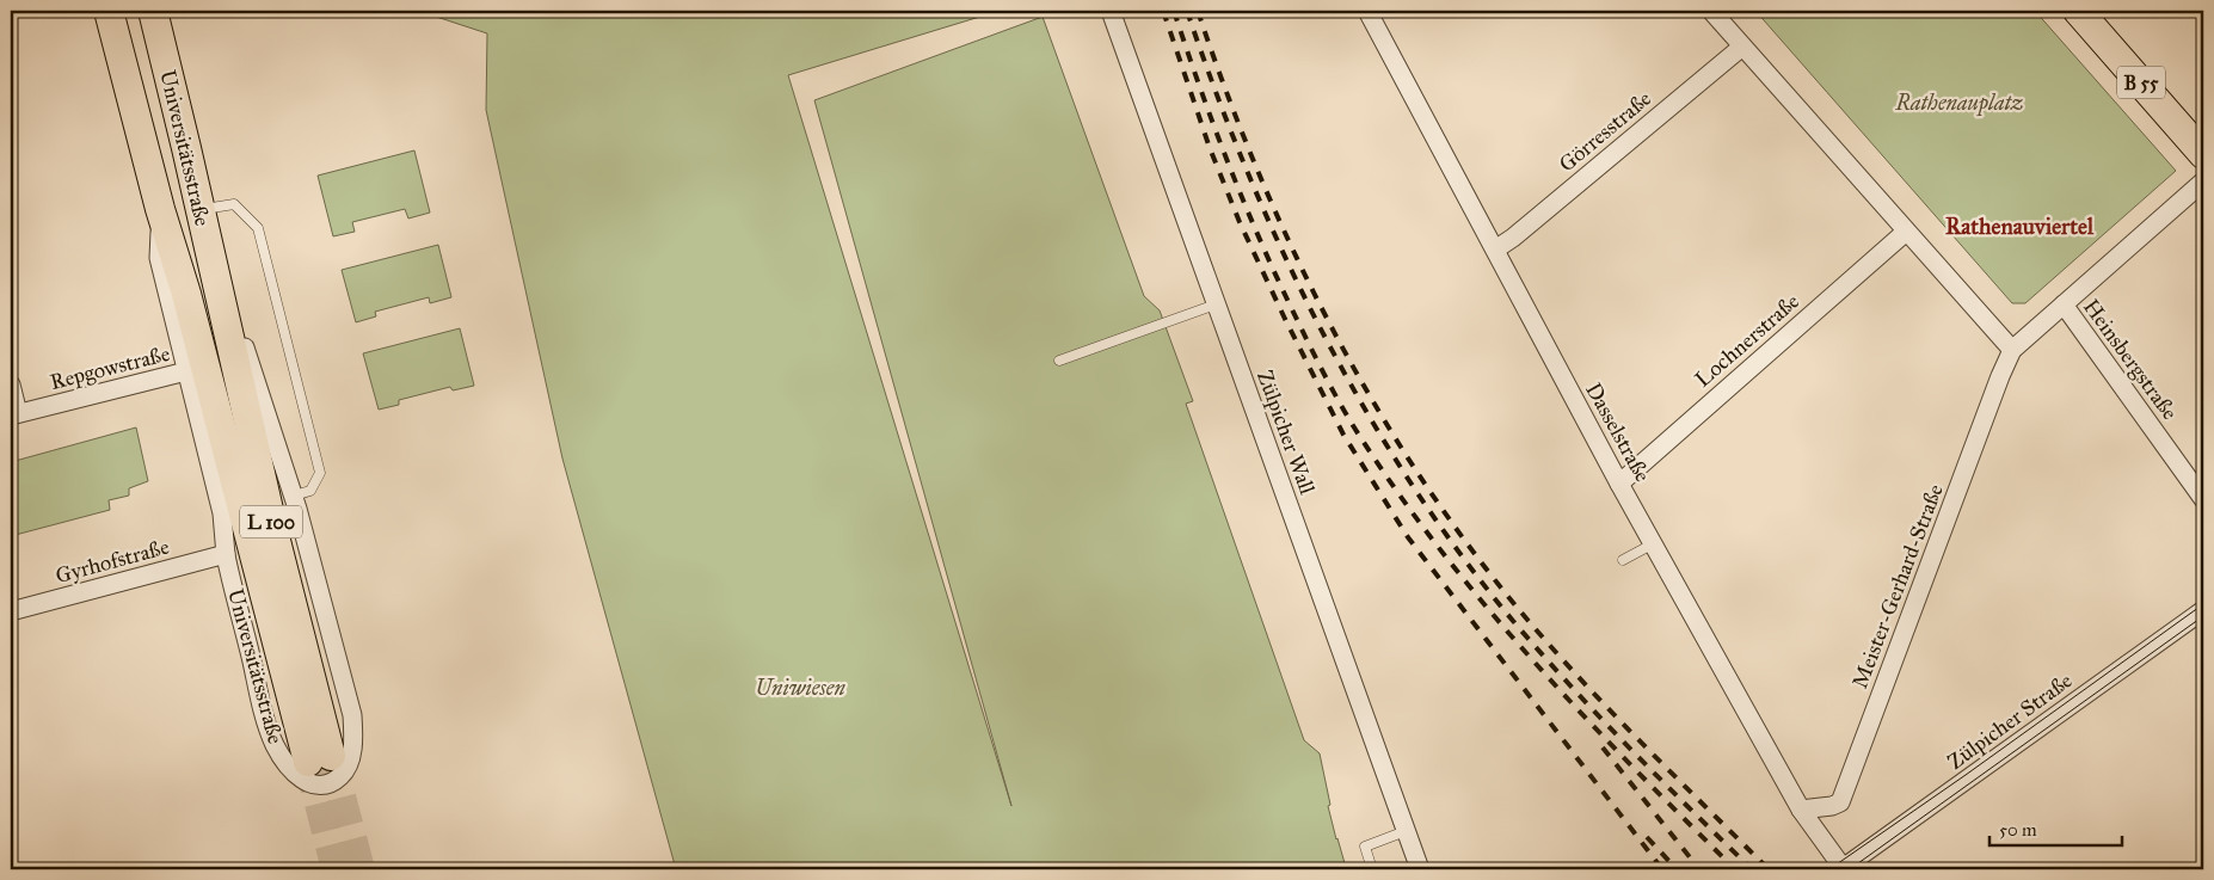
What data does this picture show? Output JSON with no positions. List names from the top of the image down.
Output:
{
  "streets": {
    "main road": ["B 55", "Universitätsstraße", "L 100"],
    "street": [
      "Görresstraße",
      "Lochnerstraße",
      "Heinsbergstraße",
      "Repgowstraße",
      "Zülpicher Wall",
      "Dasselstraße",
      "Gyrhofstraße",
      "Meister-Gerhard-Straße",
      "Zülpicher Straße"
    ]
  },
  "crossings": [
    ["Görresstraße", "Dasselstraße"],
    ["Universitätsstraße", "Repgowstraße"],
    ["Universitätsstraße", "Gyrhofstraße"],
    ["Lochnerstraße", "Dasselstraße"],
    ["Dasselstraße", "Meister-Gerhard-Straße"],
    ["Dasselstraße", "Zülpicher Straße"]
  ],
  "districts": ["Rathenauviertel"],
  "parks": ["Rathenauplatz", "Uniwiesen"],
  "scale_bar": "50 m"
}
